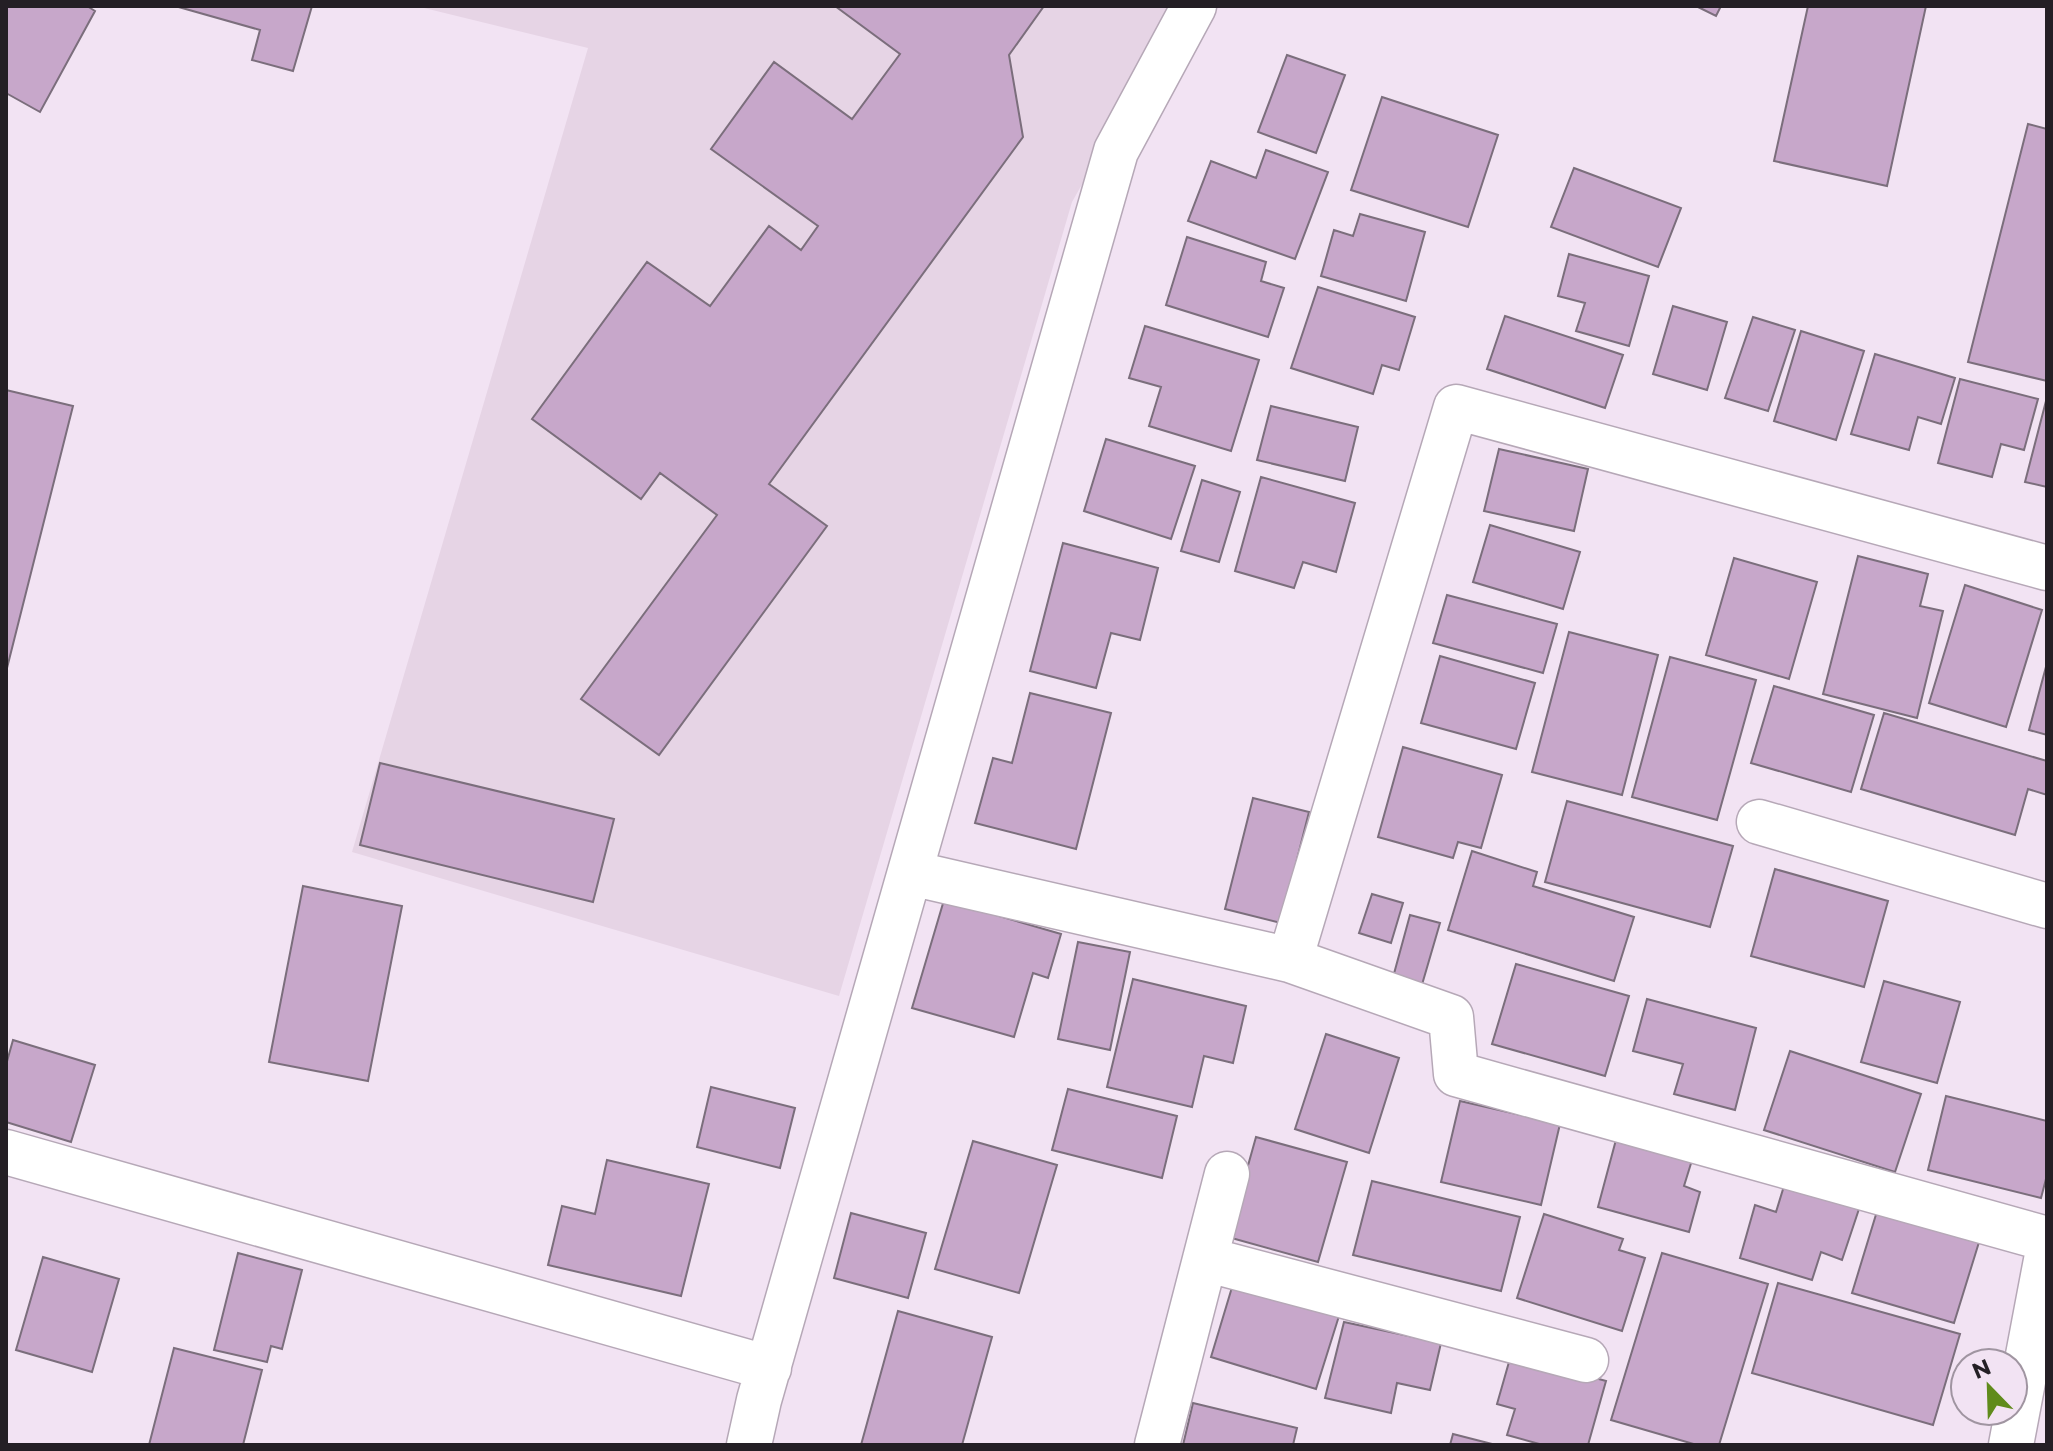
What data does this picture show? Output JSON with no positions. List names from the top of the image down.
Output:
{
  "north": "top left"
}
